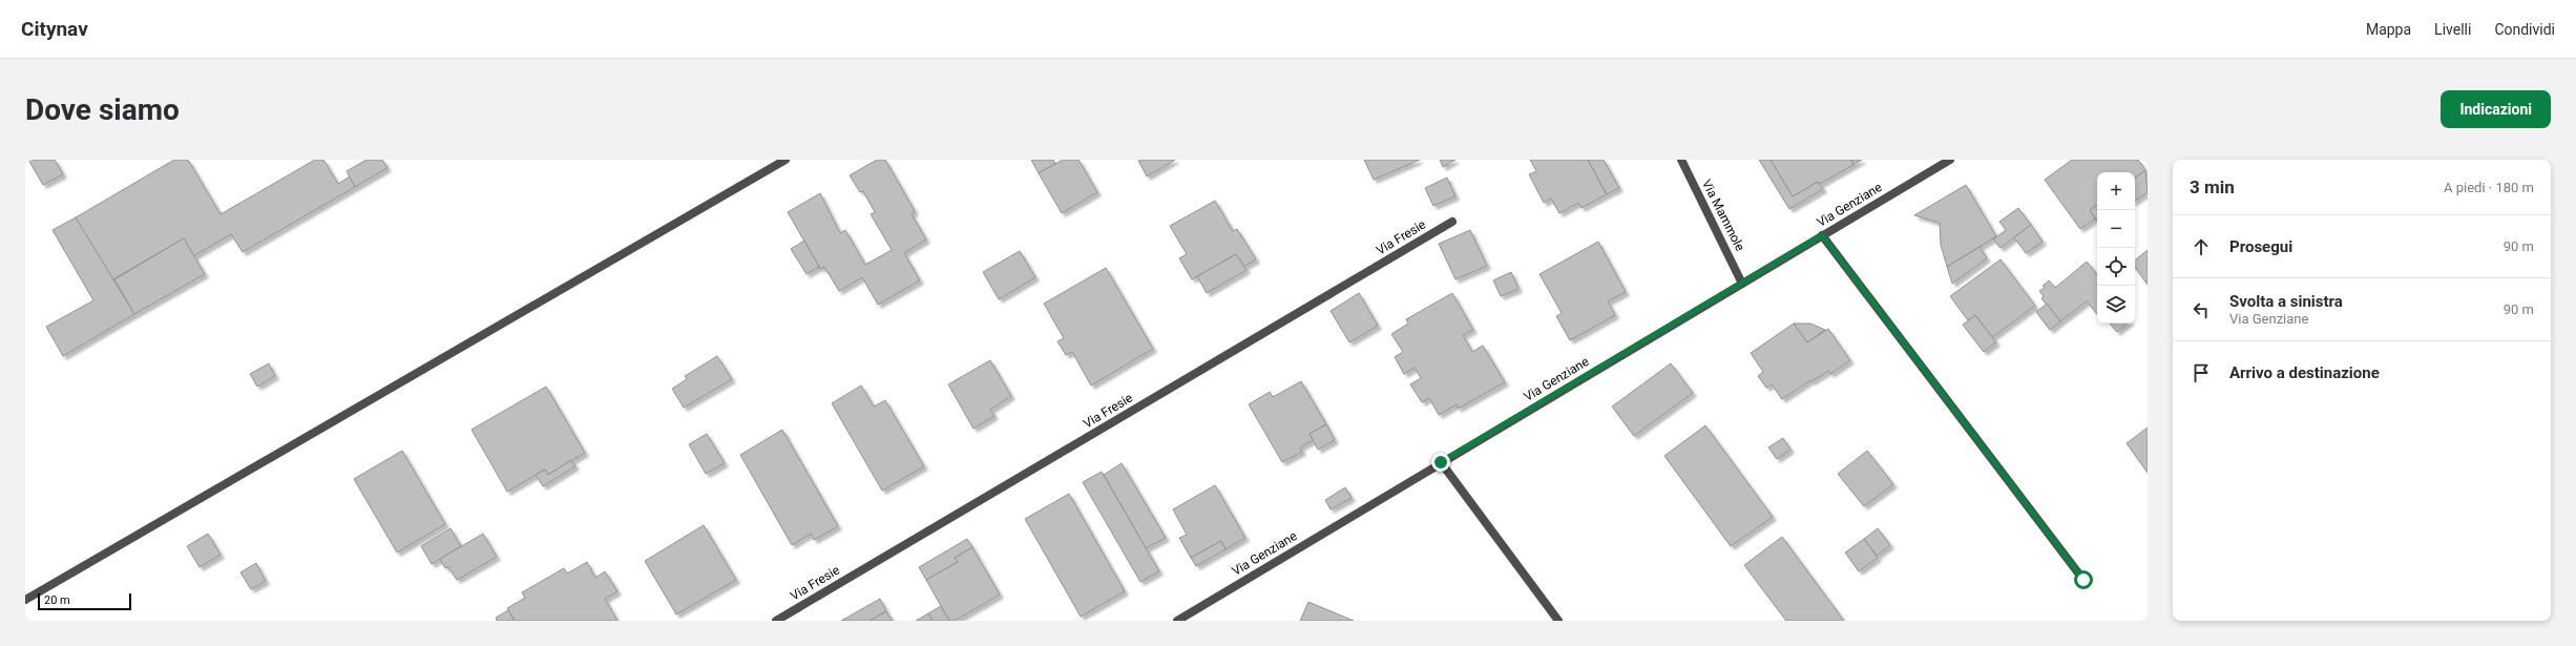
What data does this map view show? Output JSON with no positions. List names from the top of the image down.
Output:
{
  "streets": {
    "street": ["Via Genziane", "Via Mammole", "Via Fresie"]
  },
  "crossings": [
    ["Via Genziane", "Via Mammole"]
  ],
  "scale_bar": "20 m",
  "page": {
    "header": "Citynav",
    "nav": ["Mappa", "Livelli", "Condividi"],
    "buttons": "Indicazioni",
    "title": "Dove siamo",
    "heading": ["3 min", "A piedi · 180 m"],
    "map_buttons": ["+", "−"],
    "list": [
      ["Prosegui", "90 m"],
      ["Svolta a sinistra", "Via Genziane", "90 m"],
      "Arrivo a destinazione"
    ],
    "scale": "20 m"
  }
}
